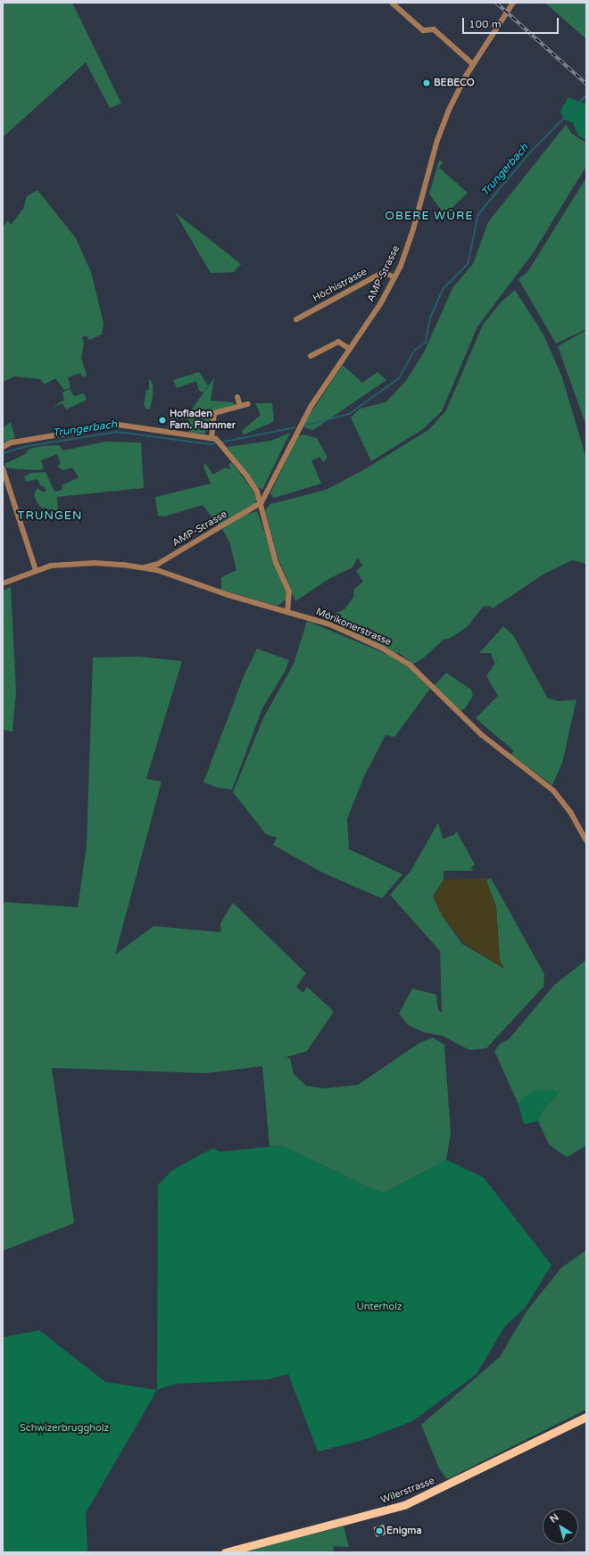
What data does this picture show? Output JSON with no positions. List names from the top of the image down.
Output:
{
  "streets": {
    "main road": ["Wilerstrasse"],
    "street": ["AMP-Strasse", "Höchistrasse", "Mörikonerstrasse"]
  },
  "crossings": [
    ["AMP-Strasse", "Höchistrasse"],
    ["AMP-Strasse", "Mörikonerstrasse"]
  ],
  "districts": ["OBERE WÜRE", "TRUNGEN"],
  "water": ["Trungerbach"],
  "parks": ["Unterholz", "Schwizerbruggholz"],
  "places": ["BEBECO", "Hofladen Fam. Flammer", "Enigma"],
  "scale_bar": "100 m",
  "north": "top left"
}
